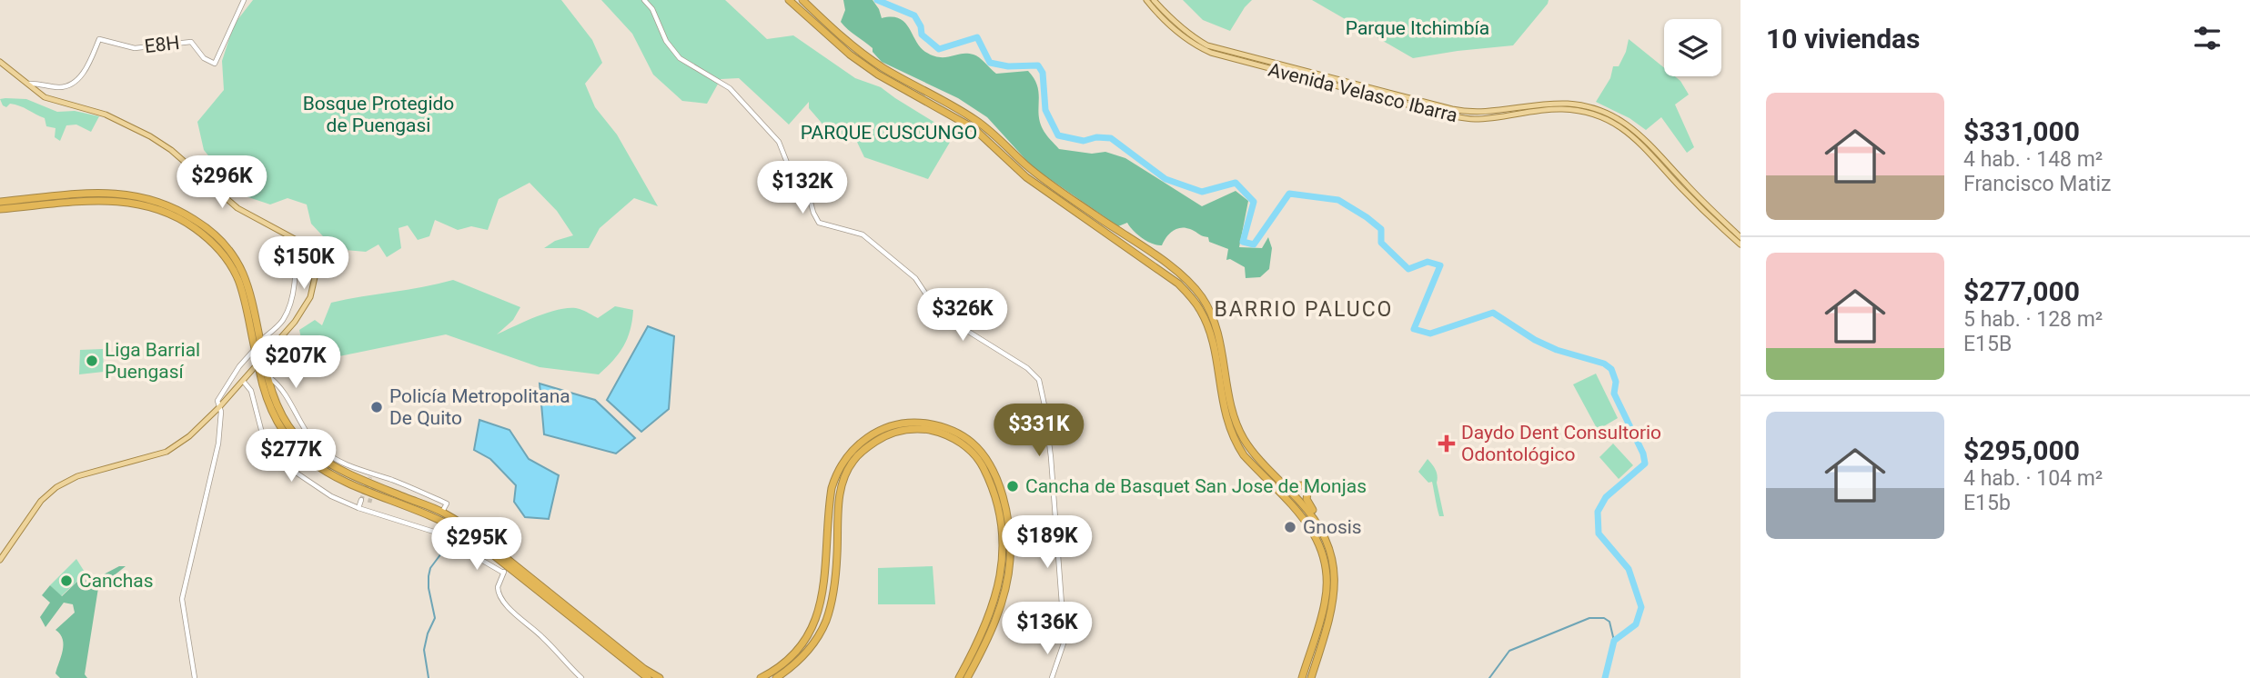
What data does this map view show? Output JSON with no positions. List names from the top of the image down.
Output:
{
  "streets": {
    "main road": ["Avenida Velasco Ibarra"],
    "street": ["E8H"]
  },
  "districts": ["BARRIO PALUCO"],
  "parks": ["Parque Itchimbía", "Bosque Protegido de Puengasi", "PARQUE CUSCUNGO"],
  "places": {
    "other": [
      "Liga Barrial Puengasí",
      "Policía Metropolitana De Quito",
      "Cancha de Basquet San Jose de Monjas",
      "Gnosis",
      "Canchas"
    ],
    "health": ["Daydo Dent Consultorio Odontológico"]
  },
  "page": {
    "heading": "10 viviendas",
    "list": [
      {
        "name": "$331,000",
        "note": "4 hab. · 148 m² · Francisco Matiz"
      },
      {
        "name": "$277,000",
        "note": "5 hab. · 128 m² · E15B"
      },
      {
        "name": "$295,000",
        "note": "4 hab. · 104 m² · E15b"
      }
    ],
    "price": [
      "$296K",
      "$132K",
      "$150K",
      "$326K",
      "$207K",
      "$331K",
      "$277K",
      "$189K",
      "$295K",
      "$136K"
    ]
  }
}
